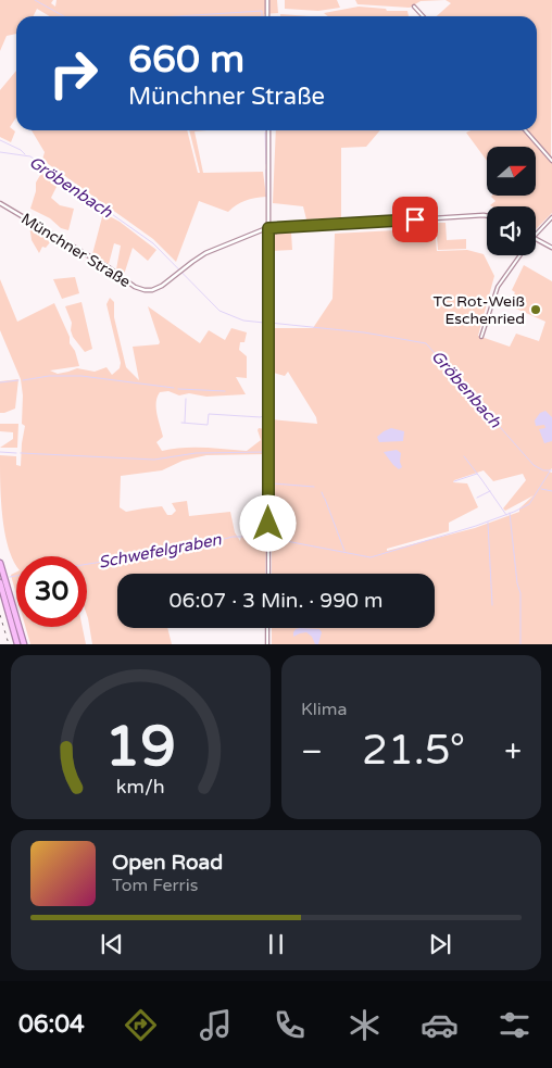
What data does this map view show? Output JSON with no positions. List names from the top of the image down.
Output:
{
  "streets": {
    "street": ["Münchner Straße"]
  },
  "water": ["Gröbenbach", "Schwefelgraben"],
  "places": ["TC Rot-Weiß Eschenried"],
  "north": "right",
  "page": {
    "turn": ["660 m", "Münchner Straße"],
    "limit": "30",
    "trip": "06:07 · 3 Min. · 990 m",
    "tile": "Klima",
    "heat": ["−", "21.5°", "+"],
    "song": ["Open Road", "Tom Ferris"],
    "tabs": "06:04",
    "gauge": ["19", "km/h"]
  }
}
